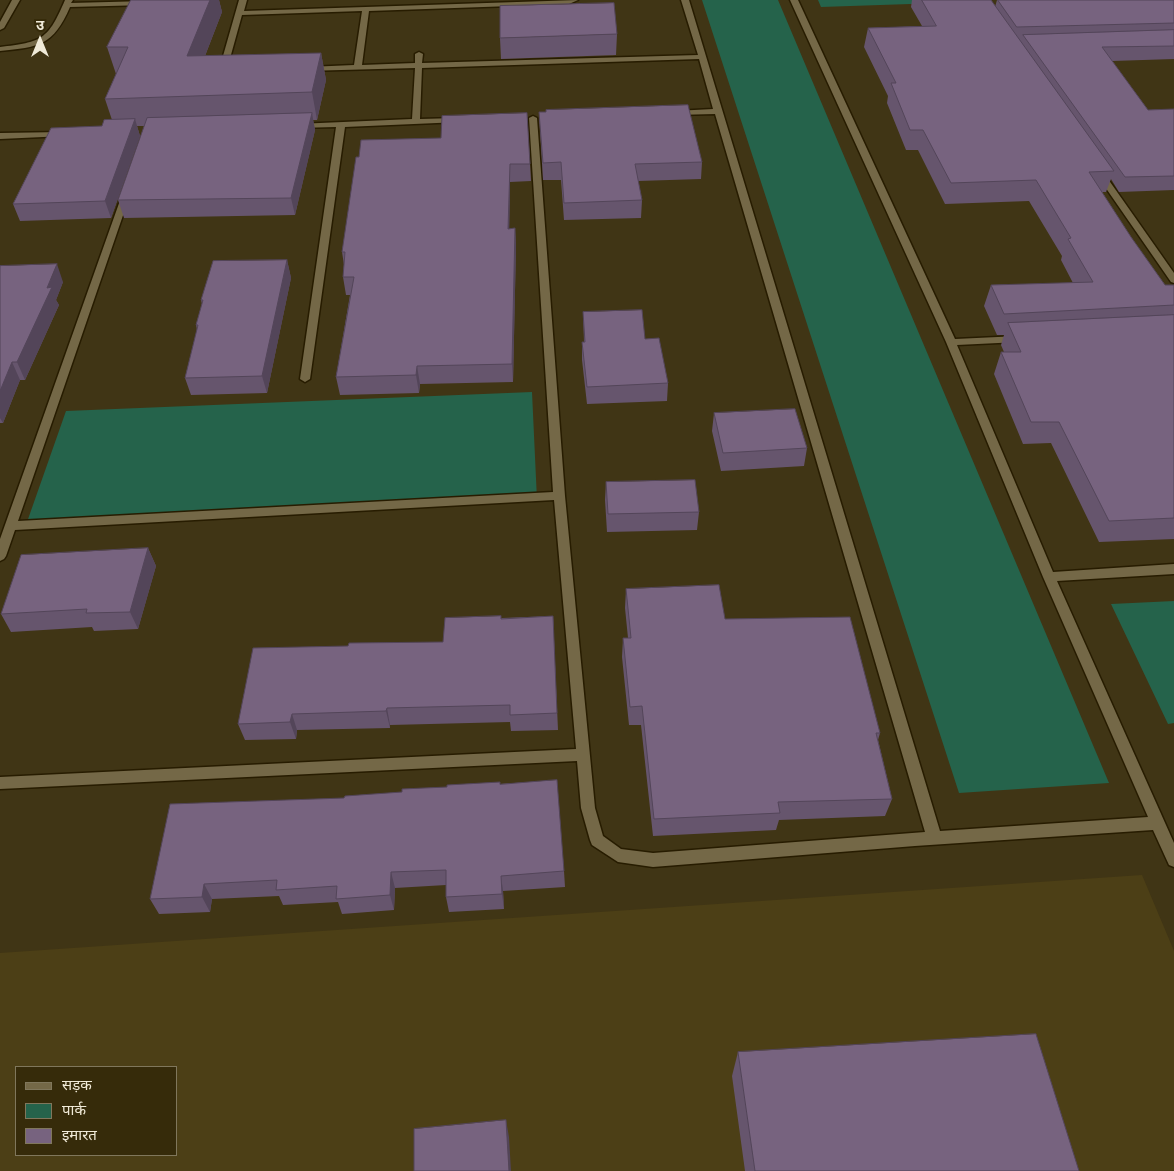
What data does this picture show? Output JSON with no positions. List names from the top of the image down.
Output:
{
  "legend": ["सड़क", "पार्क", "इमारत"],
  "north": "top"
}
